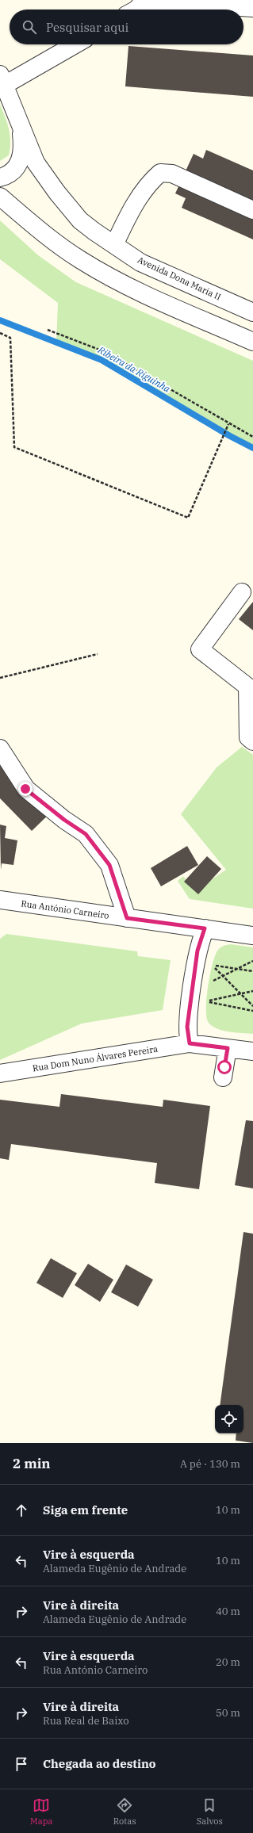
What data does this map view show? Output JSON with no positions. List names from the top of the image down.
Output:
{
  "streets": {
    "street": ["Avenida Dona Maria II", "Rua António Carneiro", "Rua Dom Nuno Álvares Pereira"]
  },
  "water": ["Ribeira da Riguinha"],
  "page": {
    "search": "Pesquisar aqui",
    "heading": ["2 min", "A pé · 130 m"],
    "list": [
      ["Siga em frente", "10 m"],
      ["Vire à esquerda", "Alameda Eugênio de Andrade", "10 m"],
      ["Vire à direita", "Alameda Eugênio de Andrade", "40 m"],
      ["Vire à esquerda", "Rua António Carneiro", "20 m"],
      ["Vire à direita", "Rua Real de Baixo", "50 m"],
      "Chegada ao destino"
    ],
    "nav": ["Mapa", "Rotas", "Salvos"]
  }
}
